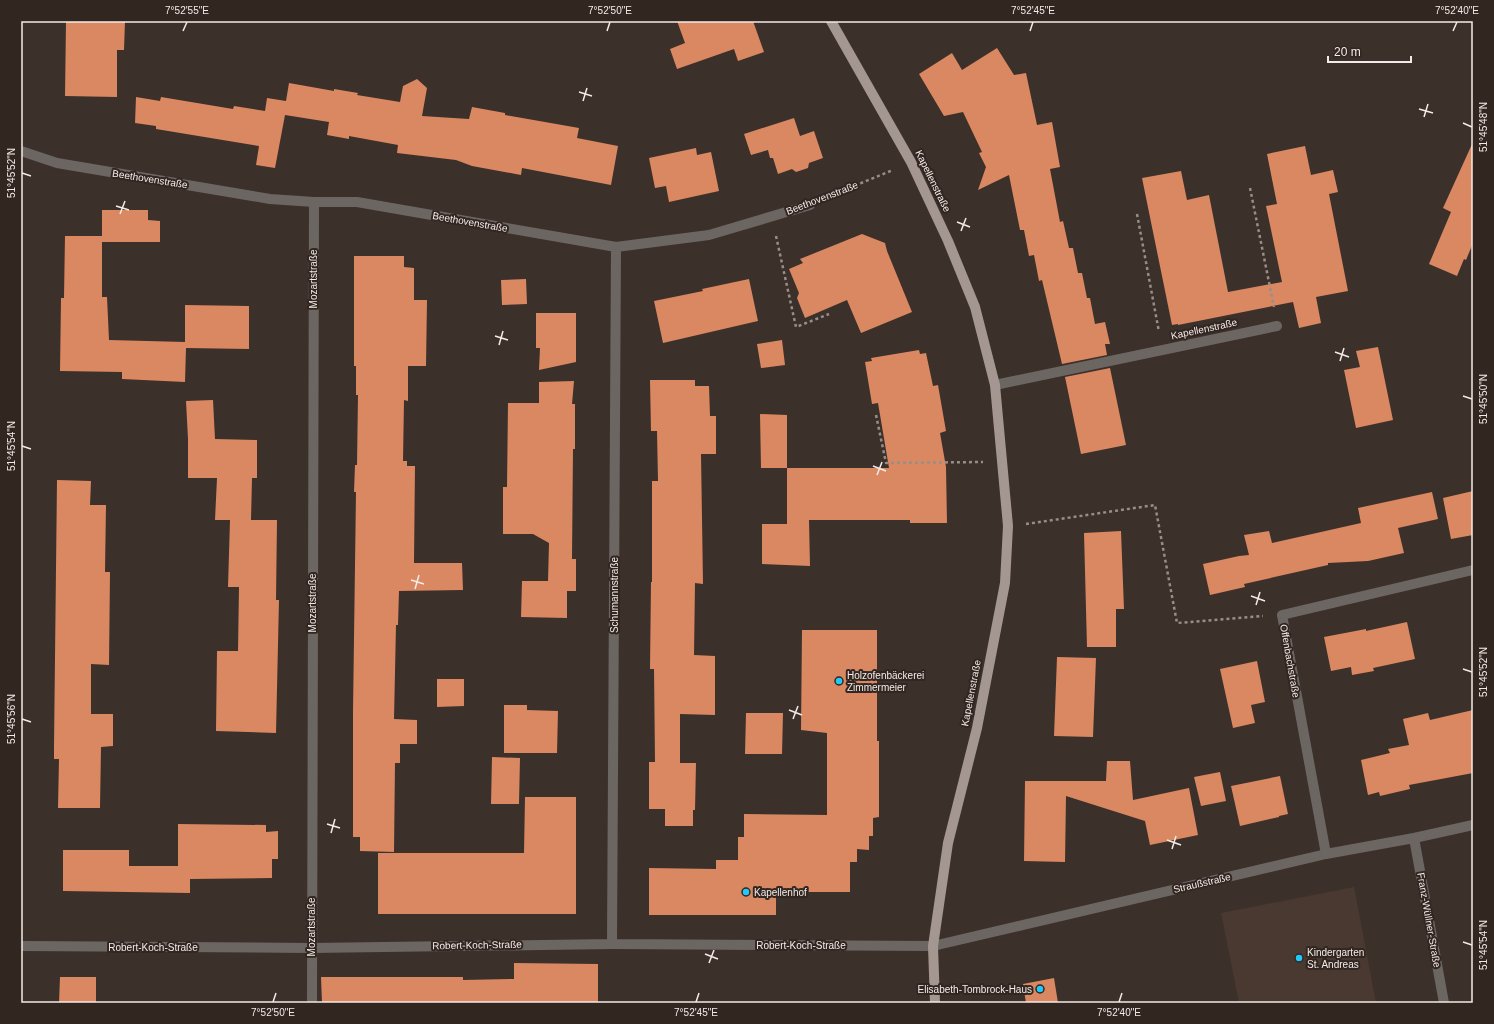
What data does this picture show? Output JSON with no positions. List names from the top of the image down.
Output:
{
  "streets": {
    "main road": ["Kapellenstraße"],
    "street": [
      "Beethovenstraße",
      "Mozartstraße",
      "Schumannstraße",
      "Offenbachstraße",
      "Straußstraße",
      "Franz-Wüllner-Straße",
      "Robert-Koch-Straße"
    ]
  },
  "crossings": [
    ["Beethovenstraße", "Kapellenstraße"],
    ["Beethovenstraße", "Mozartstraße"],
    ["Beethovenstraße", "Schumannstraße"],
    ["Kapellenstraße", "Straußstraße"],
    ["Kapellenstraße", "Robert-Koch-Straße"],
    ["Mozartstraße", "Robert-Koch-Straße"],
    ["Schumannstraße", "Robert-Koch-Straße"],
    ["Offenbachstraße", "Straußstraße"],
    ["Straußstraße", "Franz-Wüllner-Straße"],
    ["Straußstraße", "Robert-Koch-Straße"]
  ],
  "places": [
    "Holzofenbäckerei Zimmermeier",
    "Kapellenhof",
    "Kindergarten St. Andreas",
    "Elisabeth-Tombrock-Haus"
  ],
  "scale_bar": "20 m",
  "coordinates": [
    "7°52'55\"E",
    "7°52'50\"E",
    "7°52'45\"E",
    "7°52'40\"E",
    "51°45'48\"N",
    "51°45'52\"N",
    "51°45'50\"N",
    "51°45'54\"N",
    "51°45'56\"N"
  ]
}
